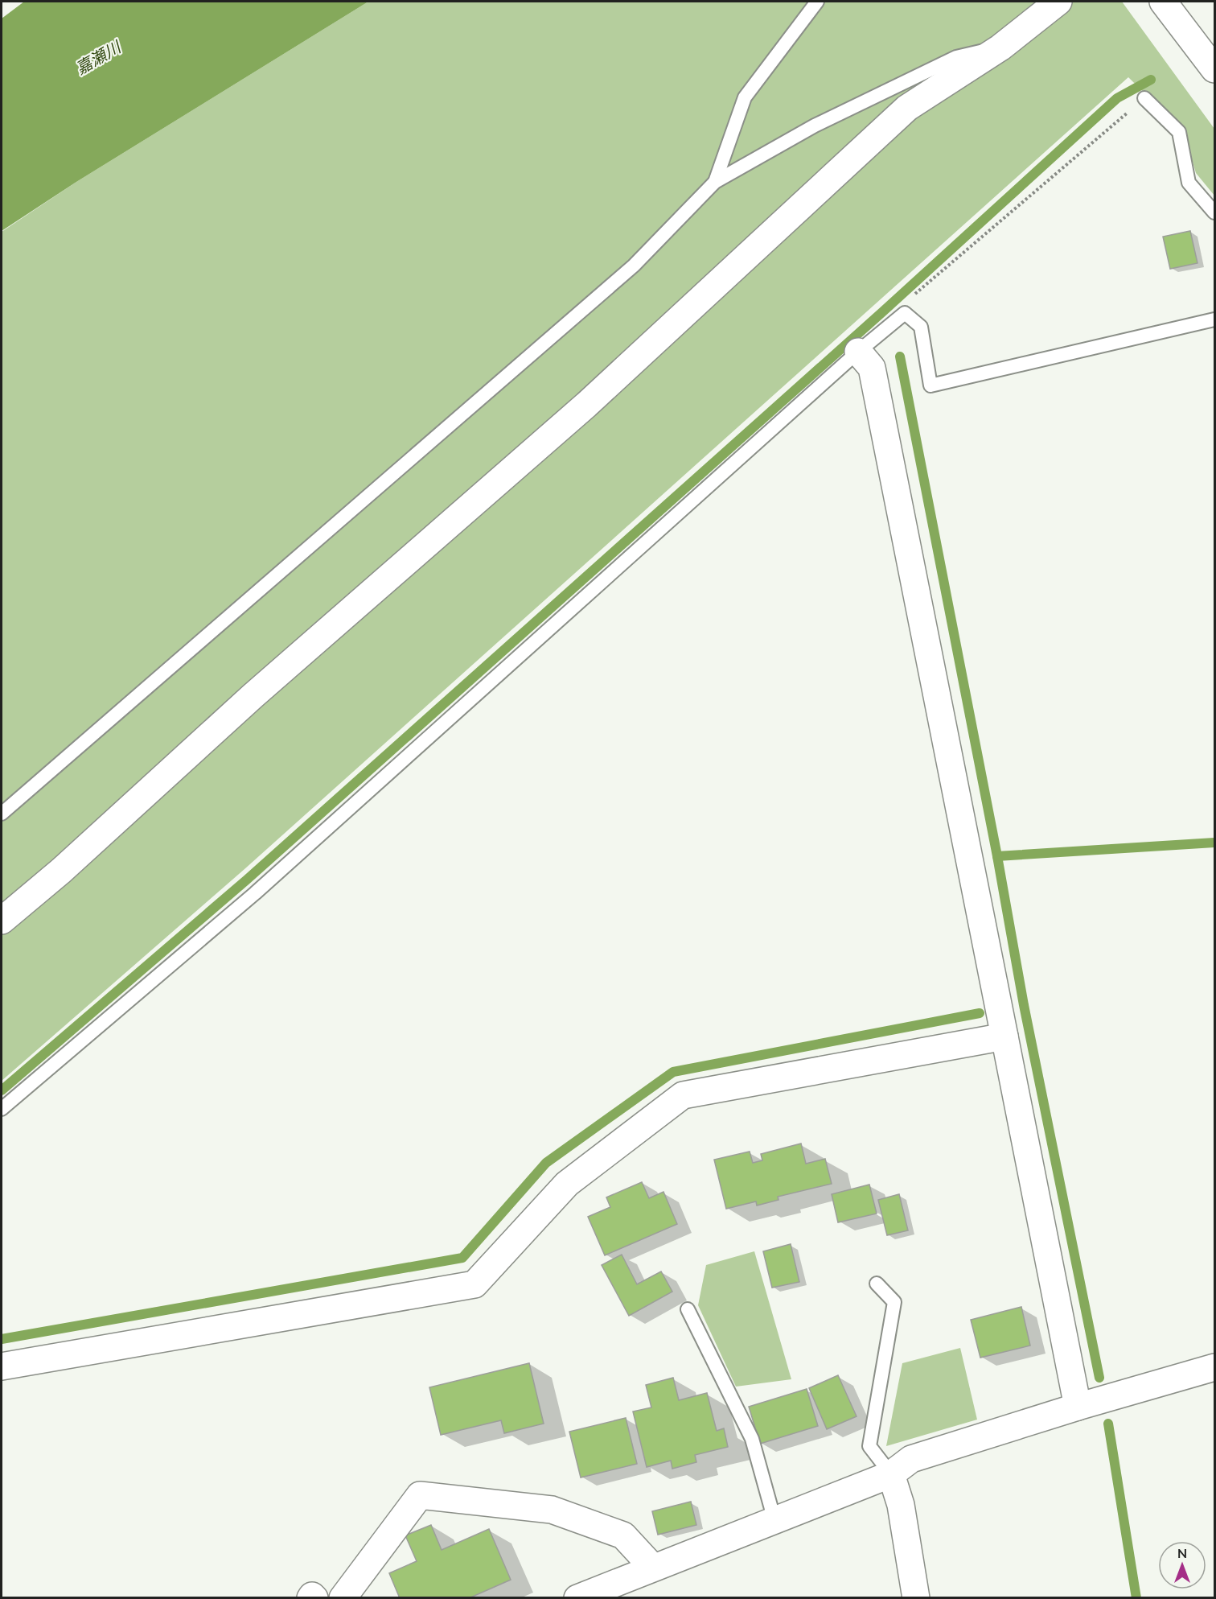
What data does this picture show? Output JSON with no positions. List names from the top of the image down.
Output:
{
  "water": ["嘉瀬川"],
  "north": "top"
}
